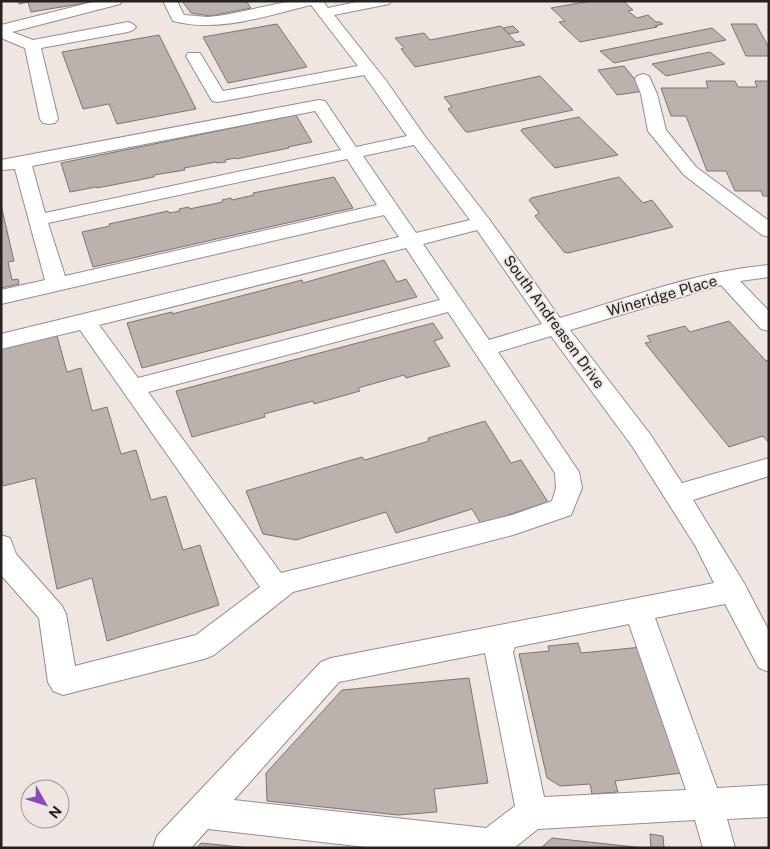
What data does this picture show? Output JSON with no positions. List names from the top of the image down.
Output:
{
  "streets": {
    "street": ["Wineridge Place", "South Andreasen Drive"]
  },
  "crossings": [
    ["Wineridge Place", "South Andreasen Drive"]
  ],
  "north": "bottom right"
}
